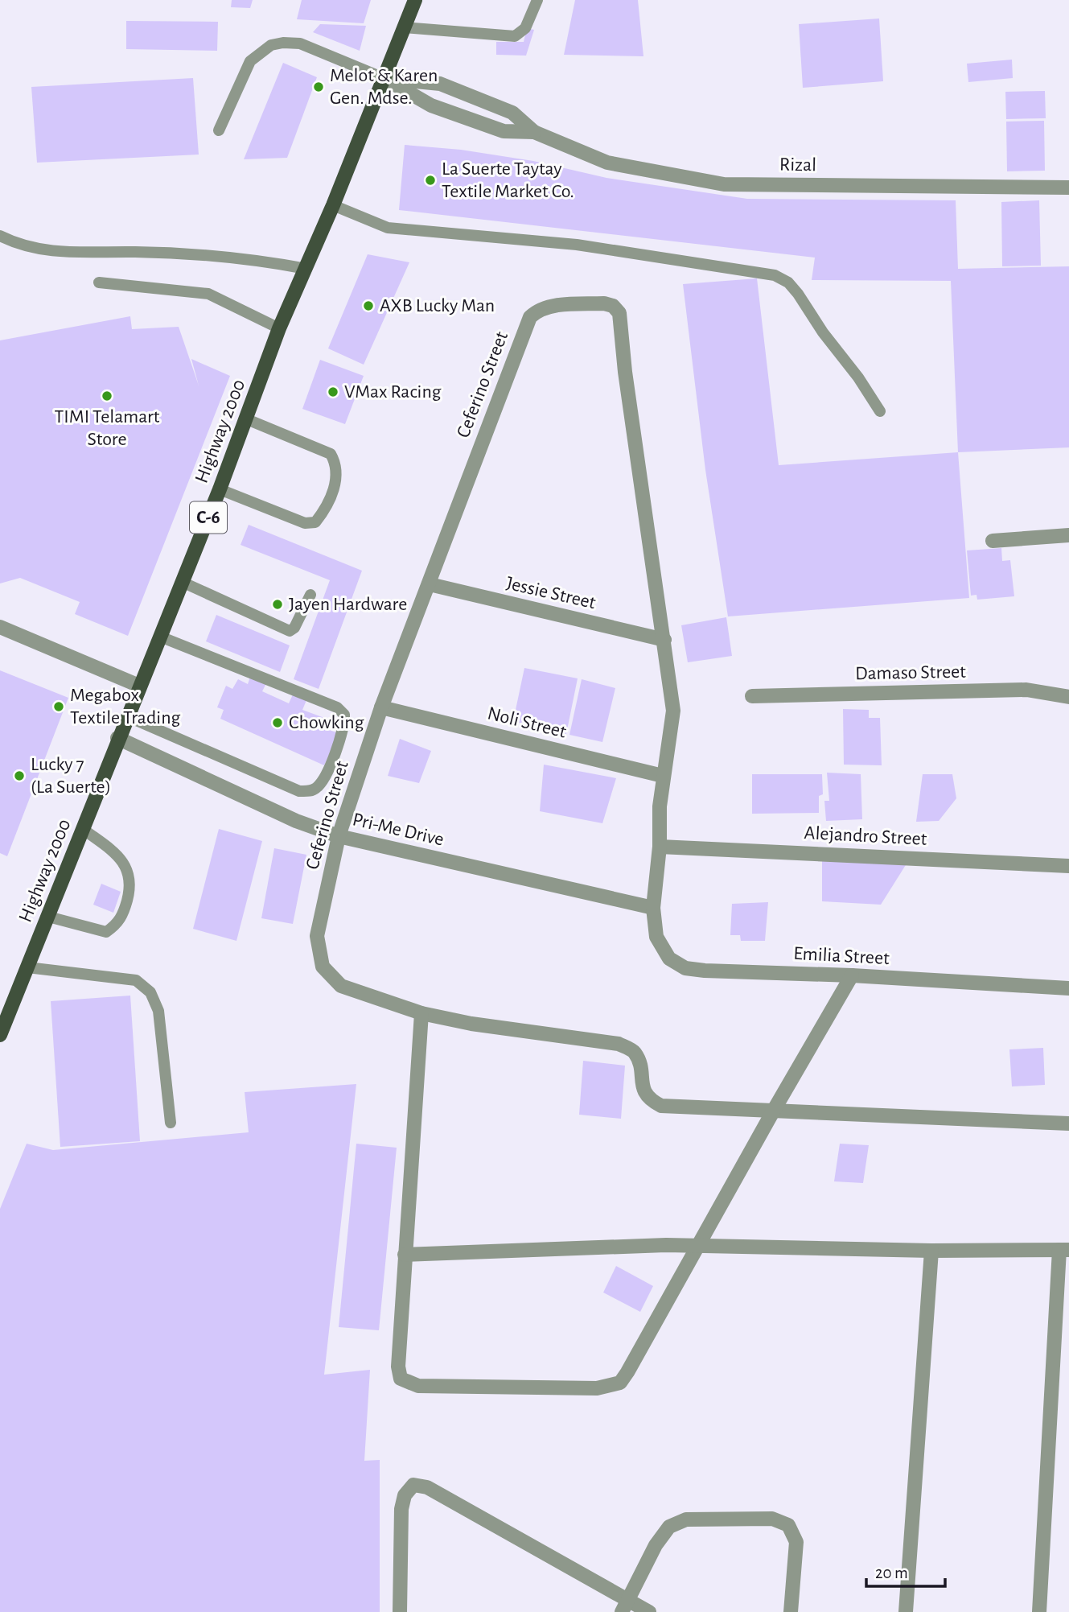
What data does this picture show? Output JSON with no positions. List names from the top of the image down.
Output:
{
  "streets": {
    "main road": ["Highway 2000", "C-6"],
    "street": [
      "Rizal",
      "Ceferino Street",
      "Jessie Street",
      "Damaso Street",
      "Noli Street",
      "Pri-Me Drive",
      "Alejandro Street",
      "Emilia Street"
    ]
  },
  "crossings": [
    ["Rizal", "Highway 2000"],
    ["Ceferino Street", "Jessie Street"],
    ["Ceferino Street", "Noli Street"],
    ["Ceferino Street", "Pri-Me Drive"],
    ["Ceferino Street", "Alejandro Street"],
    ["Ceferino Street", "Emilia Street"],
    ["Highway 2000", "Pri-Me Drive"],
    ["Pri-Me Drive", "Emilia Street"]
  ],
  "places": [
    "Melot & Karen Gen. Mdse.",
    "La Suerte Taytay Textile Market Co.",
    "AXB Lucky Man",
    "VMax Racing",
    "TIMI Telamart Store",
    "Jayen Hardware",
    "Megabox Textile Trading",
    "Chowking",
    "Lucky 7 (La Suerte)"
  ],
  "scale_bar": "20 m"
}
